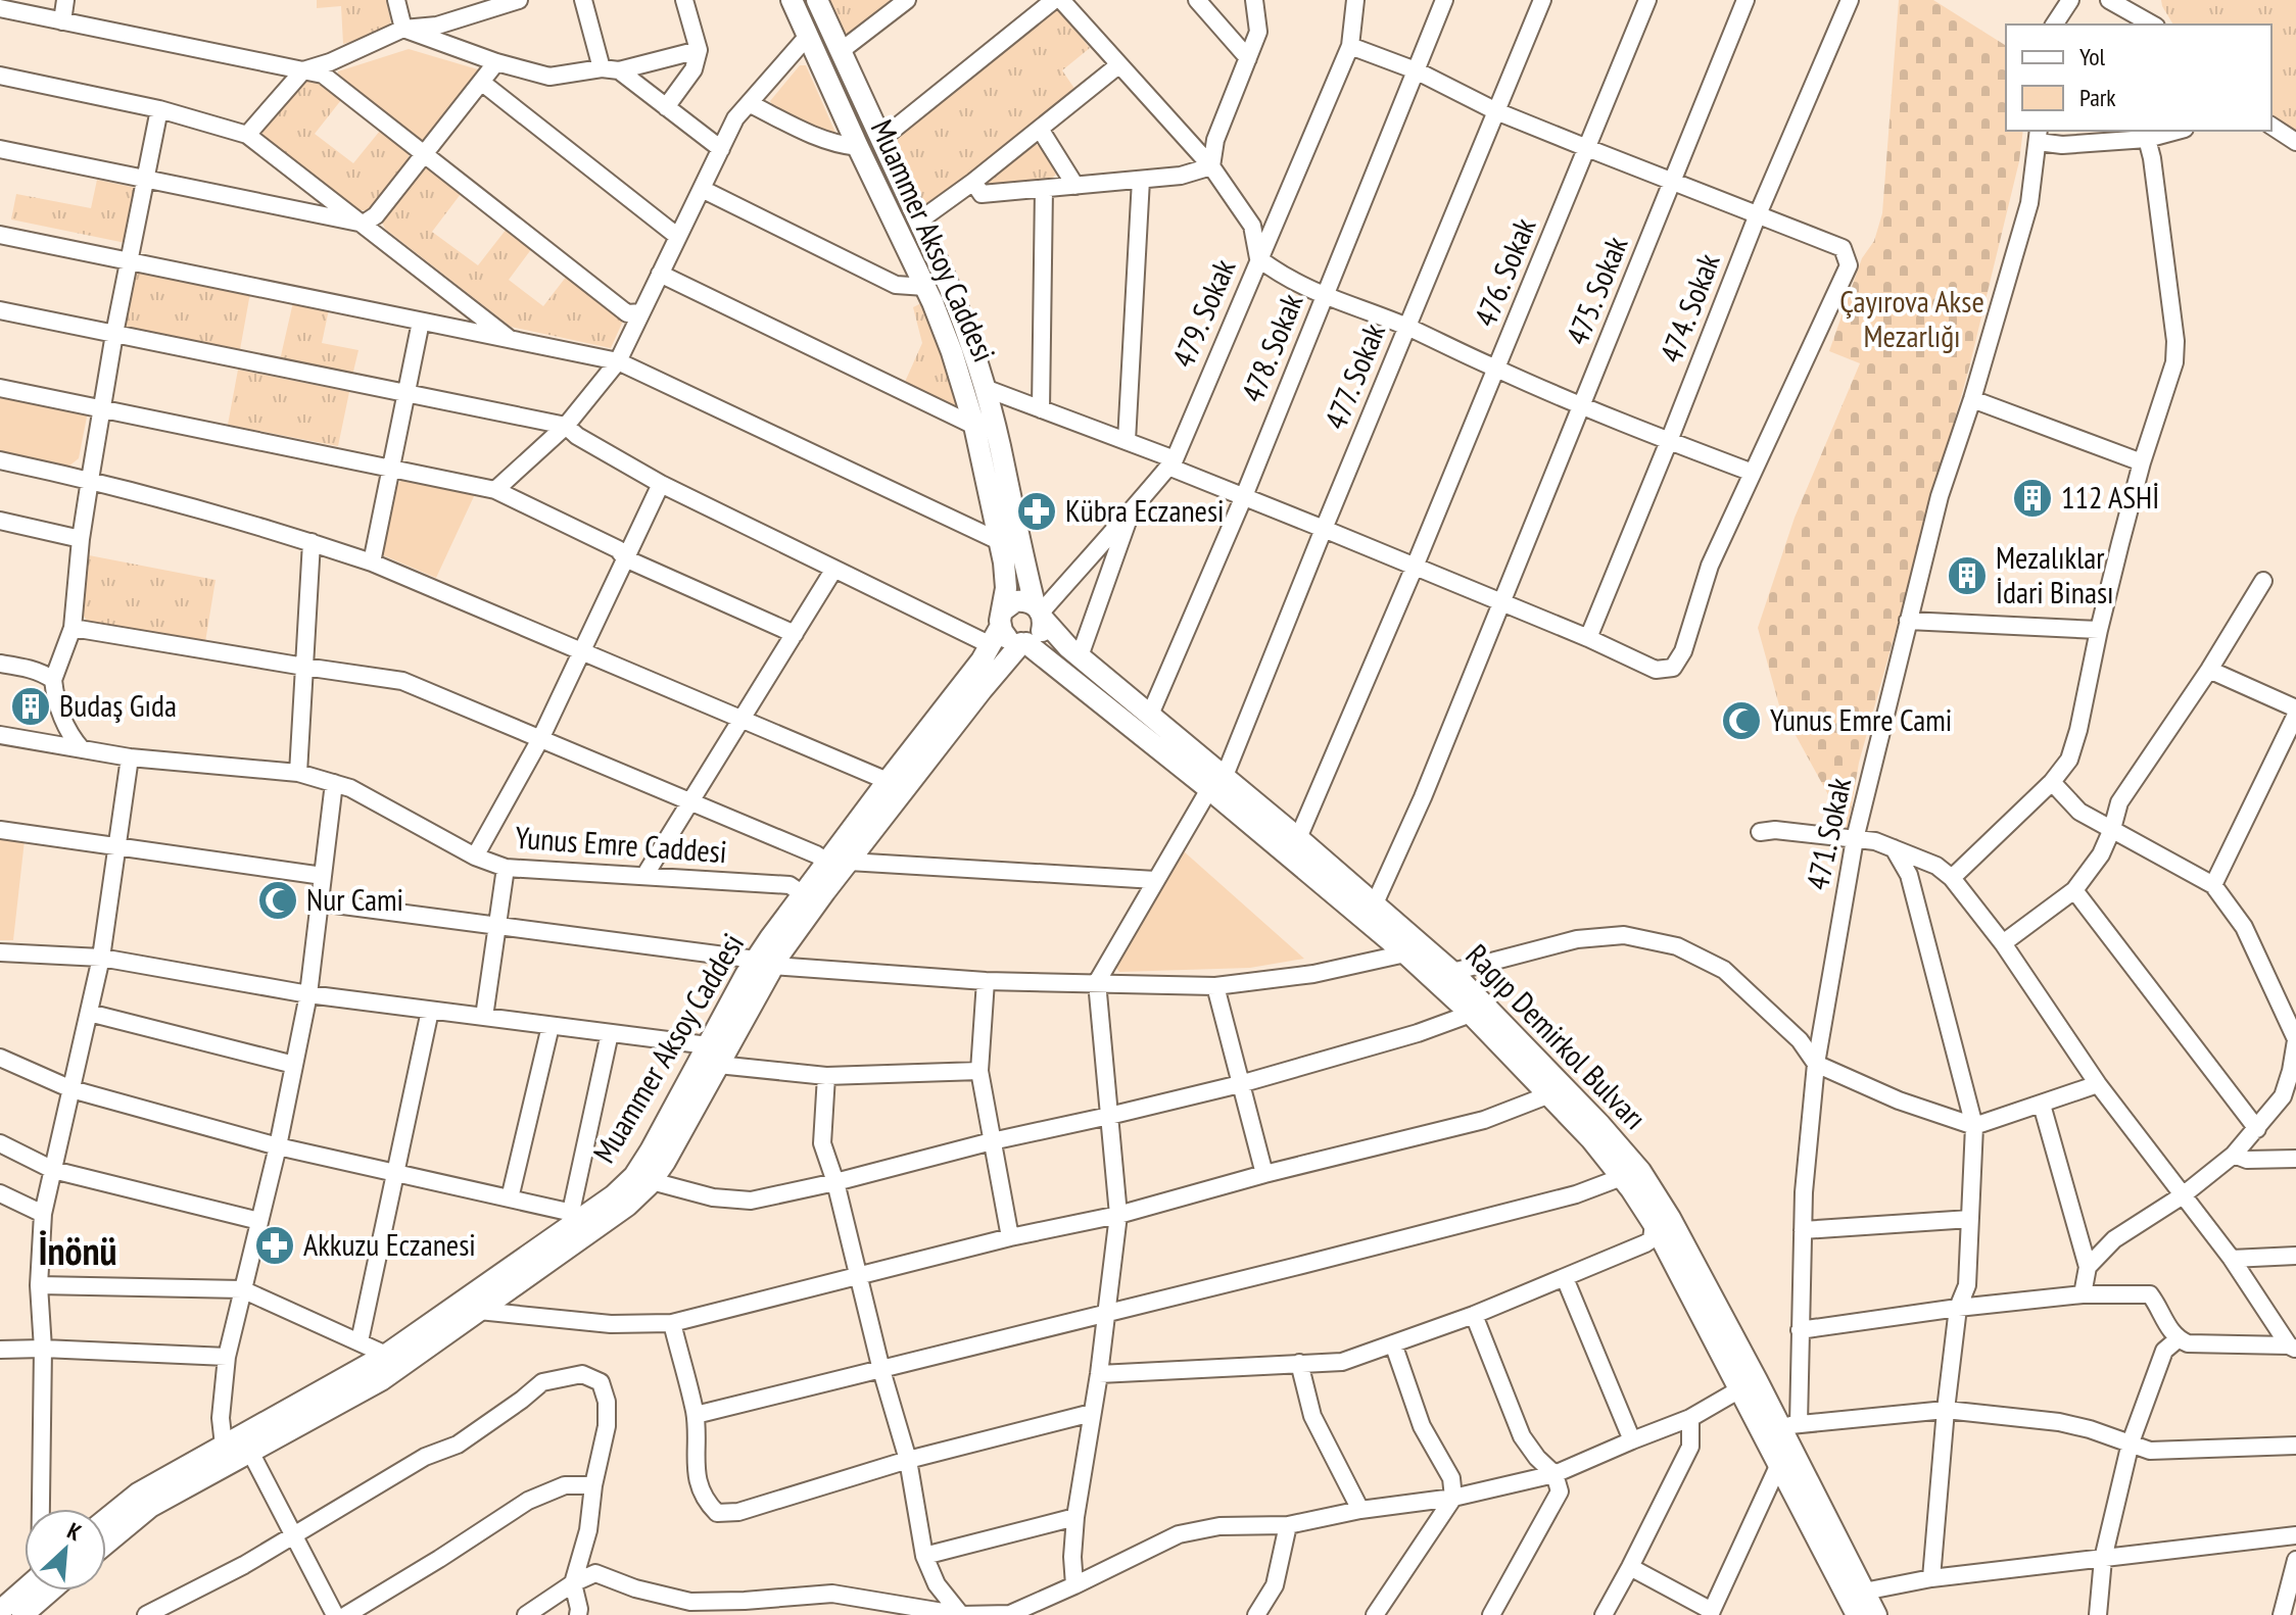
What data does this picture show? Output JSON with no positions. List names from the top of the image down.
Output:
{
  "streets": {
    "main road": ["Muammer Aksoy Caddesi", "Ragıp Demirkol Bulvarı"],
    "street": [
      "476. Sokak",
      "475. Sokak",
      "474. Sokak",
      "479. Sokak",
      "478. Sokak",
      "477. Sokak",
      "471. Sokak",
      "Yunus Emre Caddesi"
    ]
  },
  "crossings": [
    ["Muammer Aksoy Caddesi", "479. Sokak"],
    ["Muammer Aksoy Caddesi", "Yunus Emre Caddesi"],
    ["Muammer Aksoy Caddesi", "Ragıp Demirkol Bulvarı"],
    ["476. Sokak", "Ragıp Demirkol Bulvarı"],
    ["475. Sokak", "Ragıp Demirkol Bulvarı"],
    ["479. Sokak", "Ragıp Demirkol Bulvarı"],
    ["478. Sokak", "Ragıp Demirkol Bulvarı"],
    ["477. Sokak", "Ragıp Demirkol Bulvarı"],
    ["471. Sokak", "Ragıp Demirkol Bulvarı"]
  ],
  "districts": ["İnönü"],
  "parks": ["Çayırova Akse Mezarlığı"],
  "places": {
    "building": ["112 ASHİ", "Mezalıklar İdari Binası", "Budaş Gıda"],
    "pharmacy": ["Kübra Eczanesi", "Akkuzu Eczanesi"],
    "mosque": ["Yunus Emre Cami", "Nur Cami"]
  },
  "legend": ["Yol", "Park"],
  "north": "top right"
}
